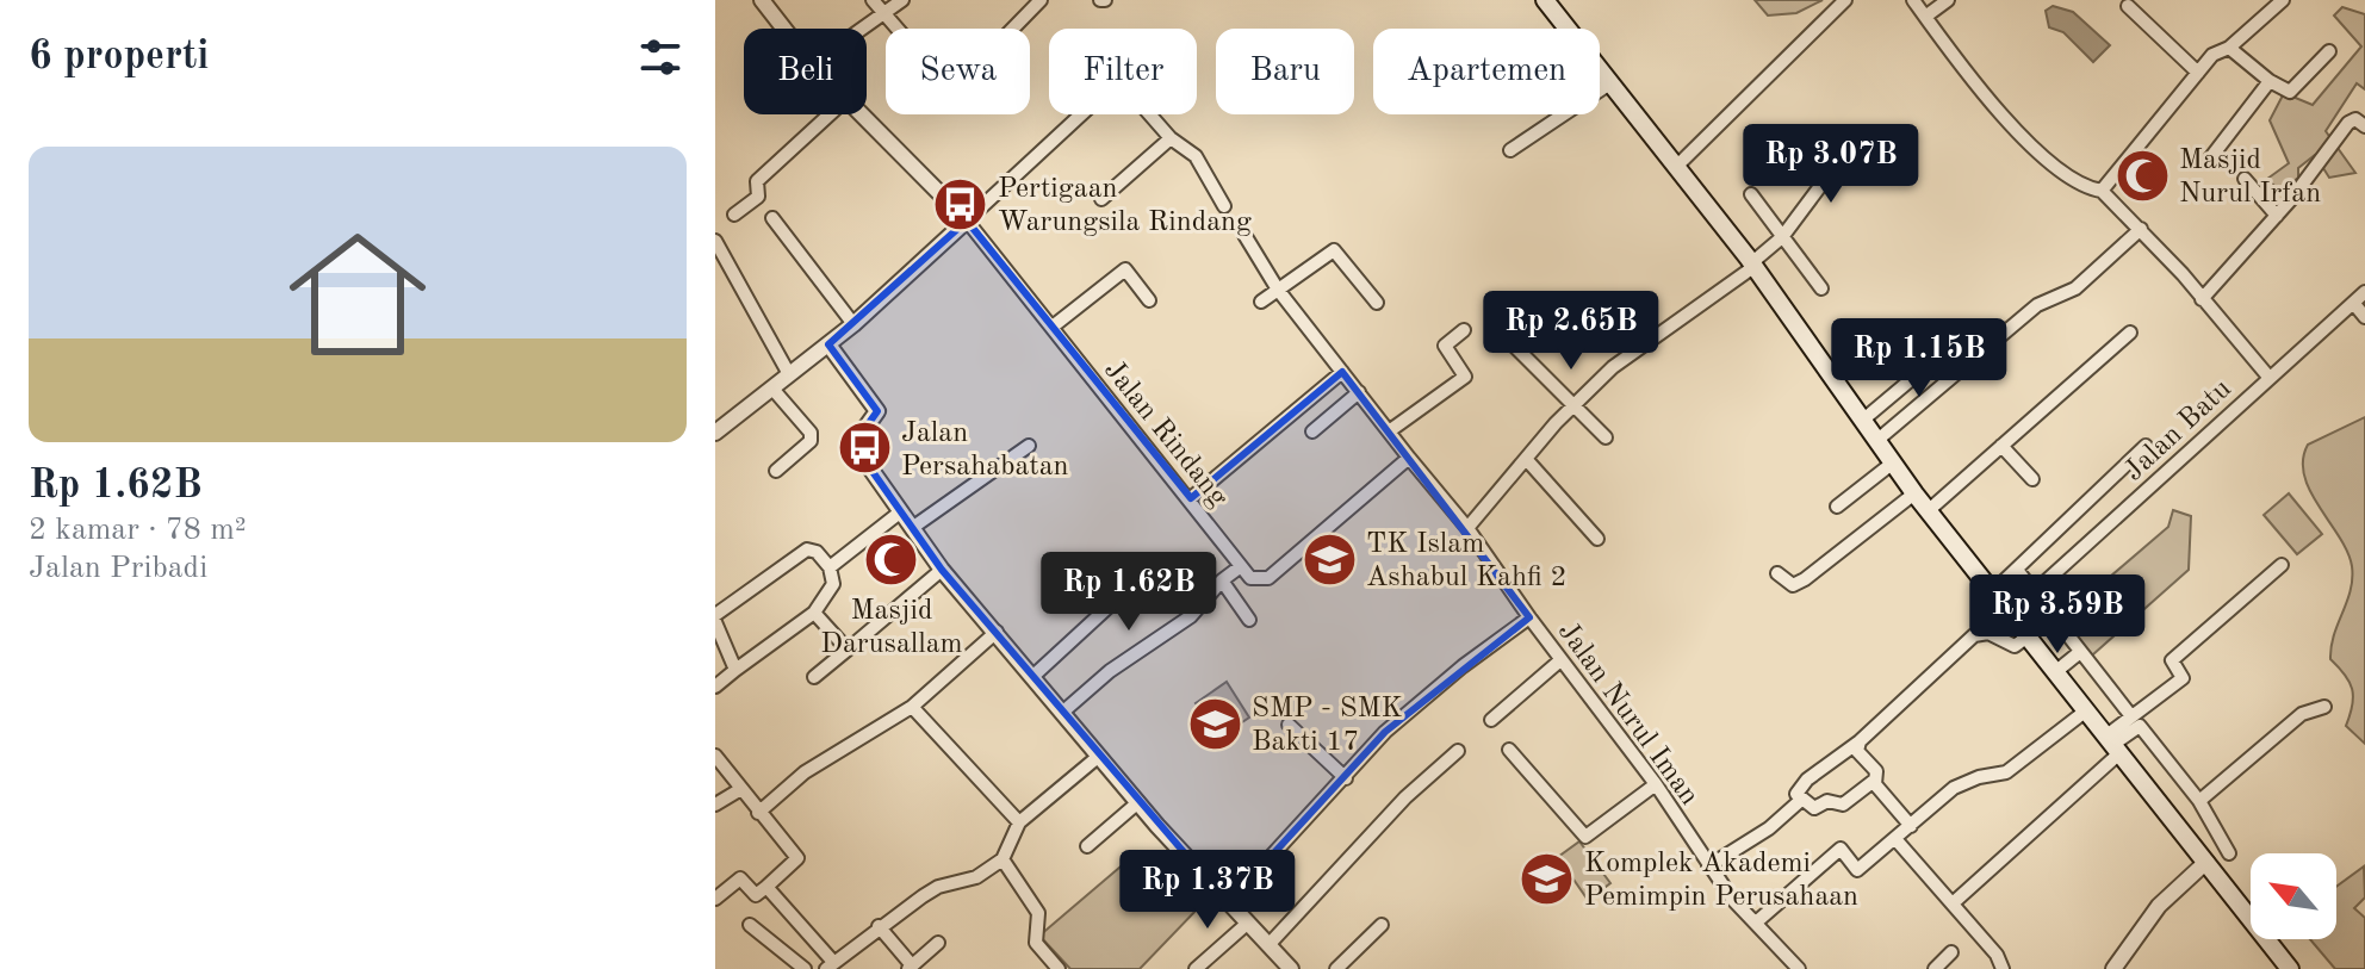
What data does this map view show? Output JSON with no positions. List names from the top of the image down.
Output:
{
  "streets": {
    "street": ["Jalan Batu", "Jalan Rindang", "Jalan Nurul Iman"]
  },
  "places": {
    "mosque": ["Masjid Nurul Irfan", "Masjid Darusallam"],
    "bus stop": ["Pertigaan Warungsila Rindang", "Jalan Persahabatan"],
    "school or university": ["TK Islam Ashabul Kahfi 2", "SMP - SMK Bakti 17", "Komplek Akademi Pemimpin Perusahaan"]
  },
  "north": "top left",
  "page": {
    "heading": "6 properti",
    "chip": [
      "Beli",
      "Sewa",
      "Filter",
      "Baru",
      "Apartemen"
    ],
    "list": [
      {
        "name": "Rp 1.62B",
        "note": "2 kamar · 78 m² · Jalan Pribadi"
      }
    ],
    "price": [
      "Rp 3.07B",
      "Rp 2.65B",
      "Rp 1.15B",
      "Rp 1.62B",
      "Rp 3.59B",
      "Rp 1.37B"
    ]
  }
}
